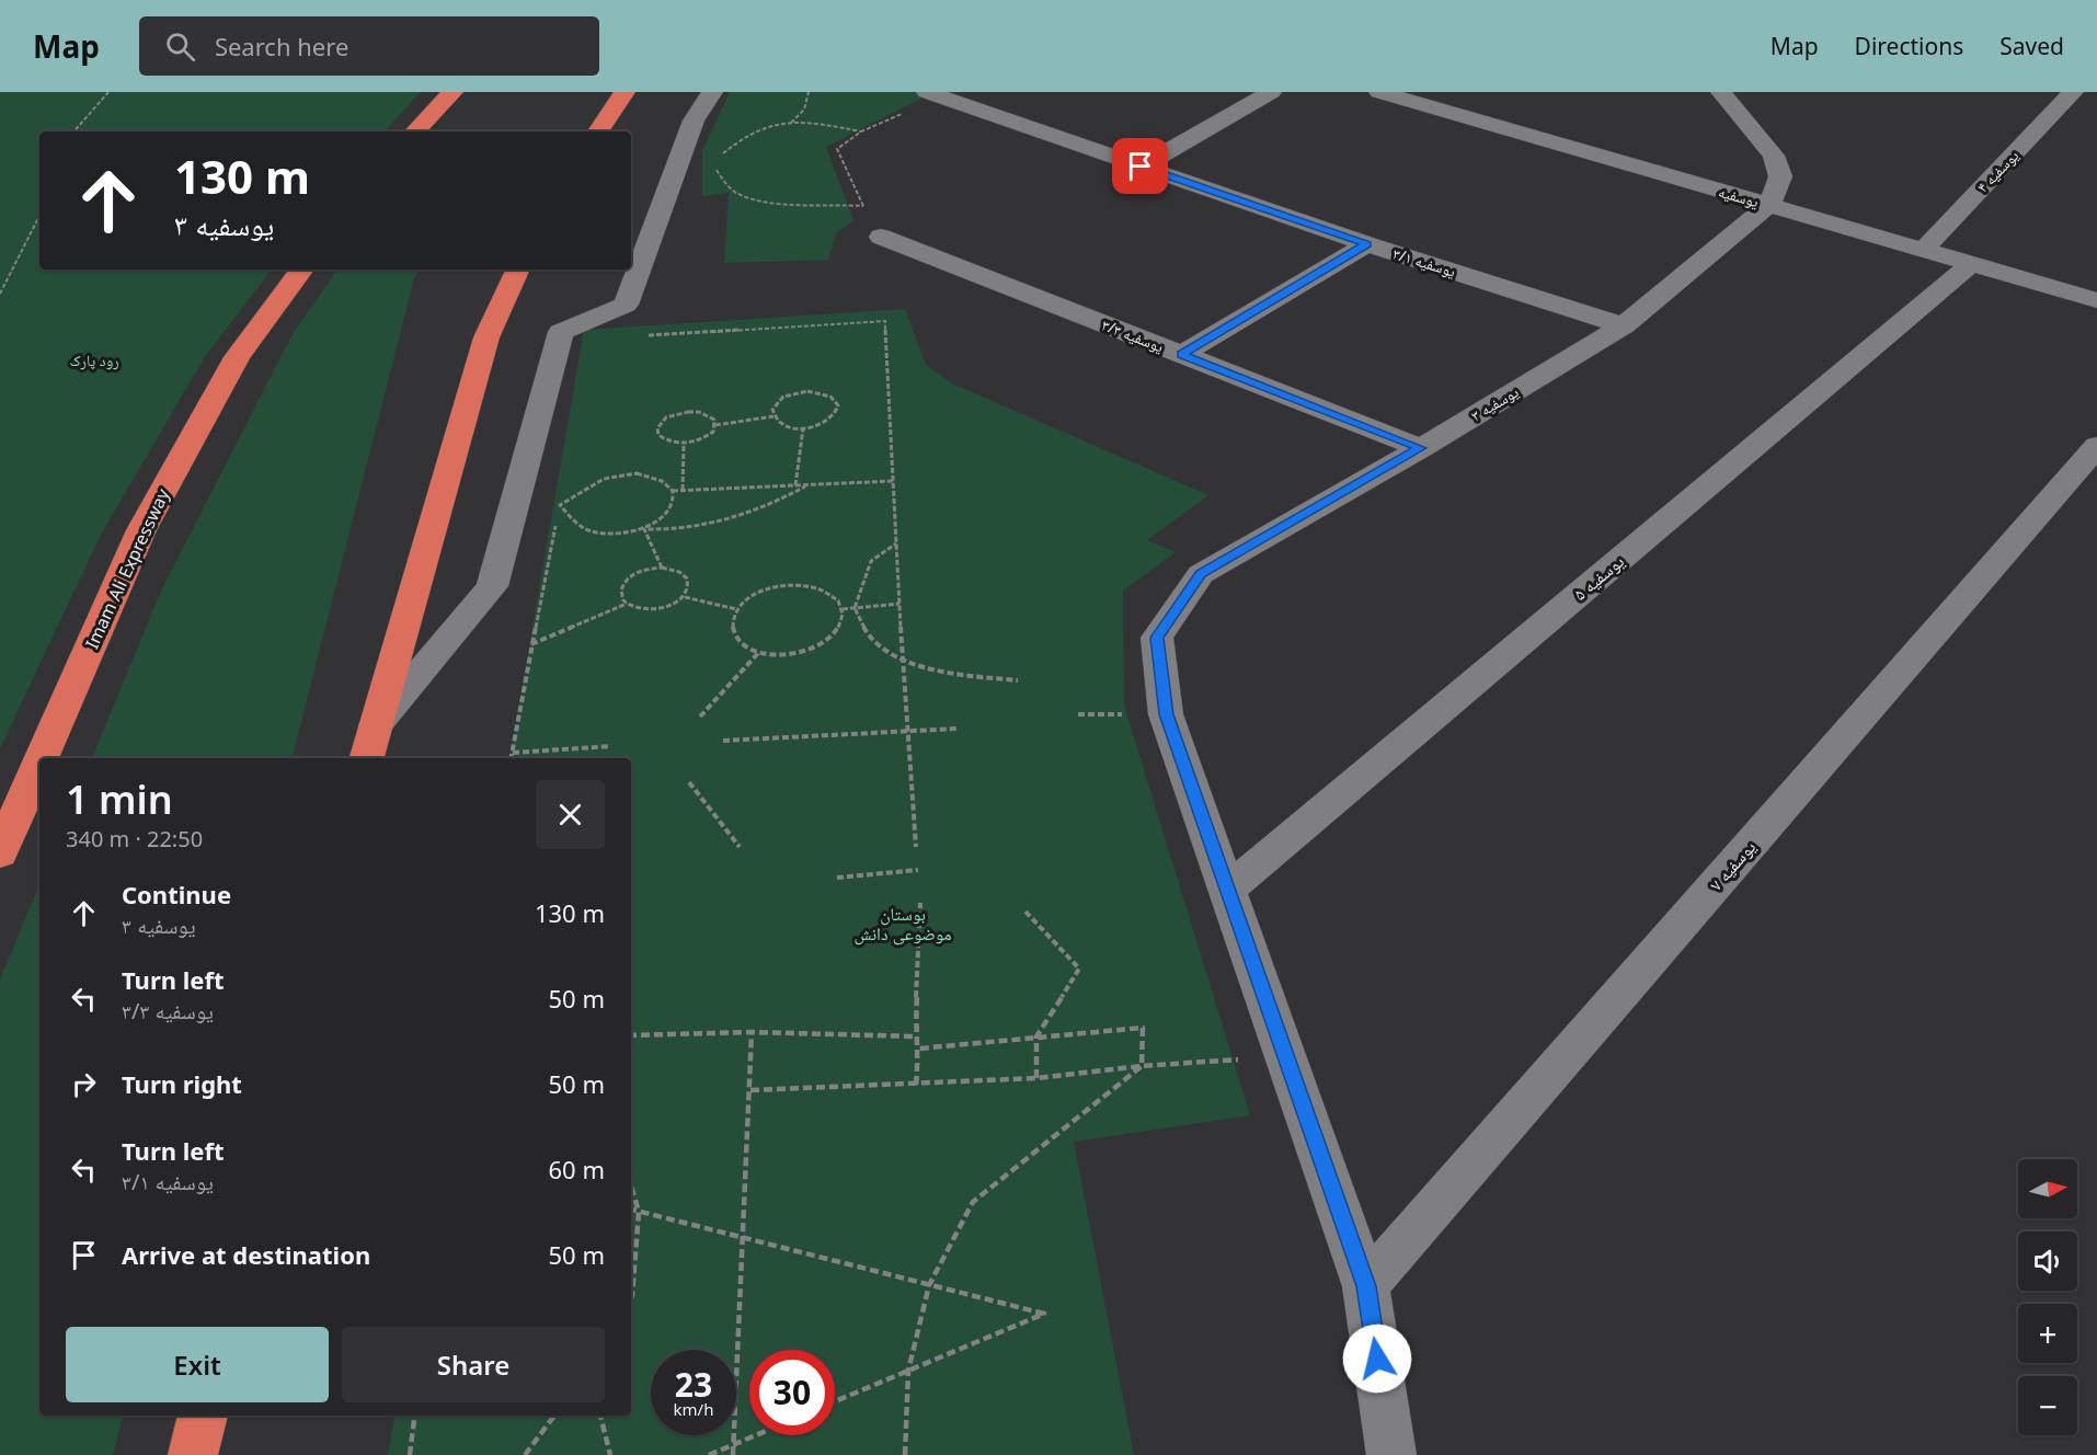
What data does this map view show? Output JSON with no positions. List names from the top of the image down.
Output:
{
  "streets": {
    "highway": ["Imam Ali Expressway"],
    "street": [
      "یوسفیه ۴",
      "یوسفیه",
      "یوسفیه ۳/۱",
      "یوسفیه ۳/۳",
      "یوسفیه ۳",
      "یوسفیه ۵",
      "یوسفیه ۷"
    ]
  },
  "crossings": [
    ["یوسفیه ۴", "یوسفیه"],
    ["یوسفیه", "یوسفیه ۳"],
    ["یوسفیه", "یوسفیه ۵"],
    ["یوسفیه ۳/۱", "یوسفیه ۳"],
    ["یوسفیه ۳/۳", "یوسفیه ۳"],
    ["یوسفیه ۳", "یوسفیه ۵"]
  ],
  "parks": ["رود پارک", "بوستان موضوعی دانش"],
  "north": "right",
  "page": {
    "header": "Map",
    "search": "Search here",
    "nav": ["Map", "Directions", "Saved"],
    "turn": ["130 m", "یوسفیه ۳"],
    "heading": ["1 min", "340 m · 22:50"],
    "list": [
      {
        "name": "Continue",
        "note": "یوسفیه ۳",
        "value": "130 m"
      },
      {
        "name": "Turn left",
        "note": "یوسفیه ۳/۳",
        "value": "50 m"
      },
      {
        "name": "Turn right",
        "value": "50 m"
      },
      {
        "name": "Turn left",
        "note": "یوسفیه ۳/۱",
        "value": "60 m"
      },
      {
        "name": "Arrive at destination",
        "value": "50 m"
      }
    ],
    "map_buttons": ["+", "−"],
    "buttons": ["Exit", "Share"],
    "speed": "23 km/h",
    "limit": "30"
  }
}
